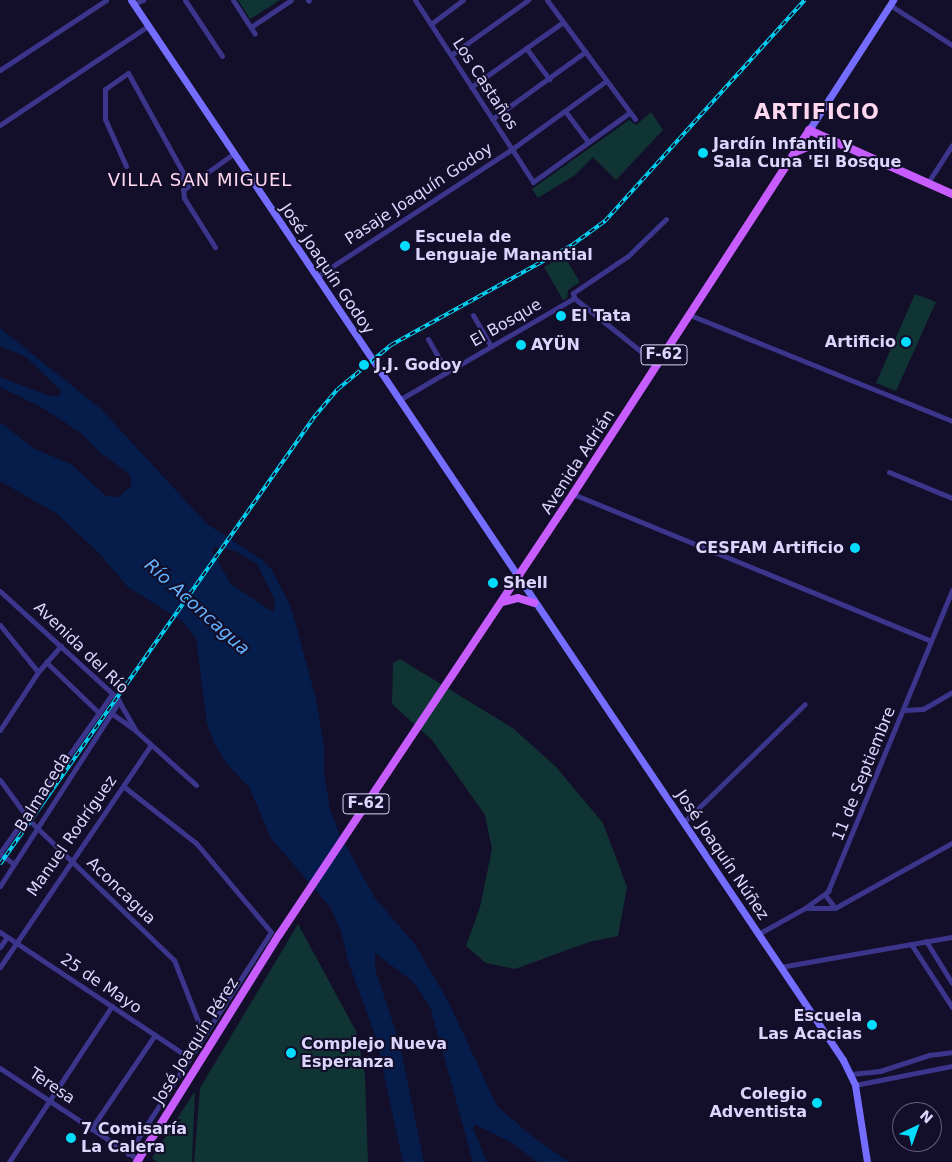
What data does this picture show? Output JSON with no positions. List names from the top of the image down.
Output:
{
  "streets": {
    "main road": ["F-62", "Avenida Adrián", "José Joaquín Pérez"],
    "street": [
      "Los Castaños",
      "Pasaje Joaquín Godoy",
      "José Joaquín Godoy",
      "El Bosque",
      "Avenida del Río",
      "11 de Septiembre",
      "Balmaceda",
      "Manuel Rodríguez",
      "José Joaquín Núñez",
      "Aconcagua",
      "25 de Mayo",
      "Teresa"
    ]
  },
  "crossings": [
    ["Los Castaños", "Pasaje Joaquín Godoy"],
    ["Pasaje Joaquín Godoy", "José Joaquín Godoy"],
    ["José Joaquín Godoy", "El Bosque"],
    ["José Joaquín Godoy", "Avenida Adrián"],
    ["José Joaquín Godoy", "José Joaquín Núñez"],
    ["Avenida Adrián", "José Joaquín Núñez"],
    ["Avenida Adrián", "José Joaquín Pérez"],
    ["Avenida del Río", "Balmaceda"],
    ["Avenida del Río", "Manuel Rodríguez"],
    ["Balmaceda", "Aconcagua"],
    ["Manuel Rodríguez", "Aconcagua"],
    ["Manuel Rodríguez", "25 de Mayo"],
    ["Manuel Rodríguez", "José Joaquín Pérez"],
    ["Aconcagua", "José Joaquín Pérez"],
    ["25 de Mayo", "José Joaquín Pérez"],
    ["José Joaquín Pérez", "Teresa"]
  ],
  "districts": ["ARTIFICIO", "VILLA SAN MIGUEL"],
  "water": ["Río Aconcagua"],
  "places": [
    "Jardín Infantil y Sala Cuna 'El Bosque",
    "Escuela de Lenguaje Manantial",
    "El Tata",
    "Artificio",
    "AYÜN",
    "J.J. Godoy",
    "CESFAM Artificio",
    "Shell",
    "Escuela Las Acacias",
    "Complejo Nueva Esperanza",
    "Colegio Adventista",
    "7 Comisaría La Calera"
  ],
  "north": "top right"
}
